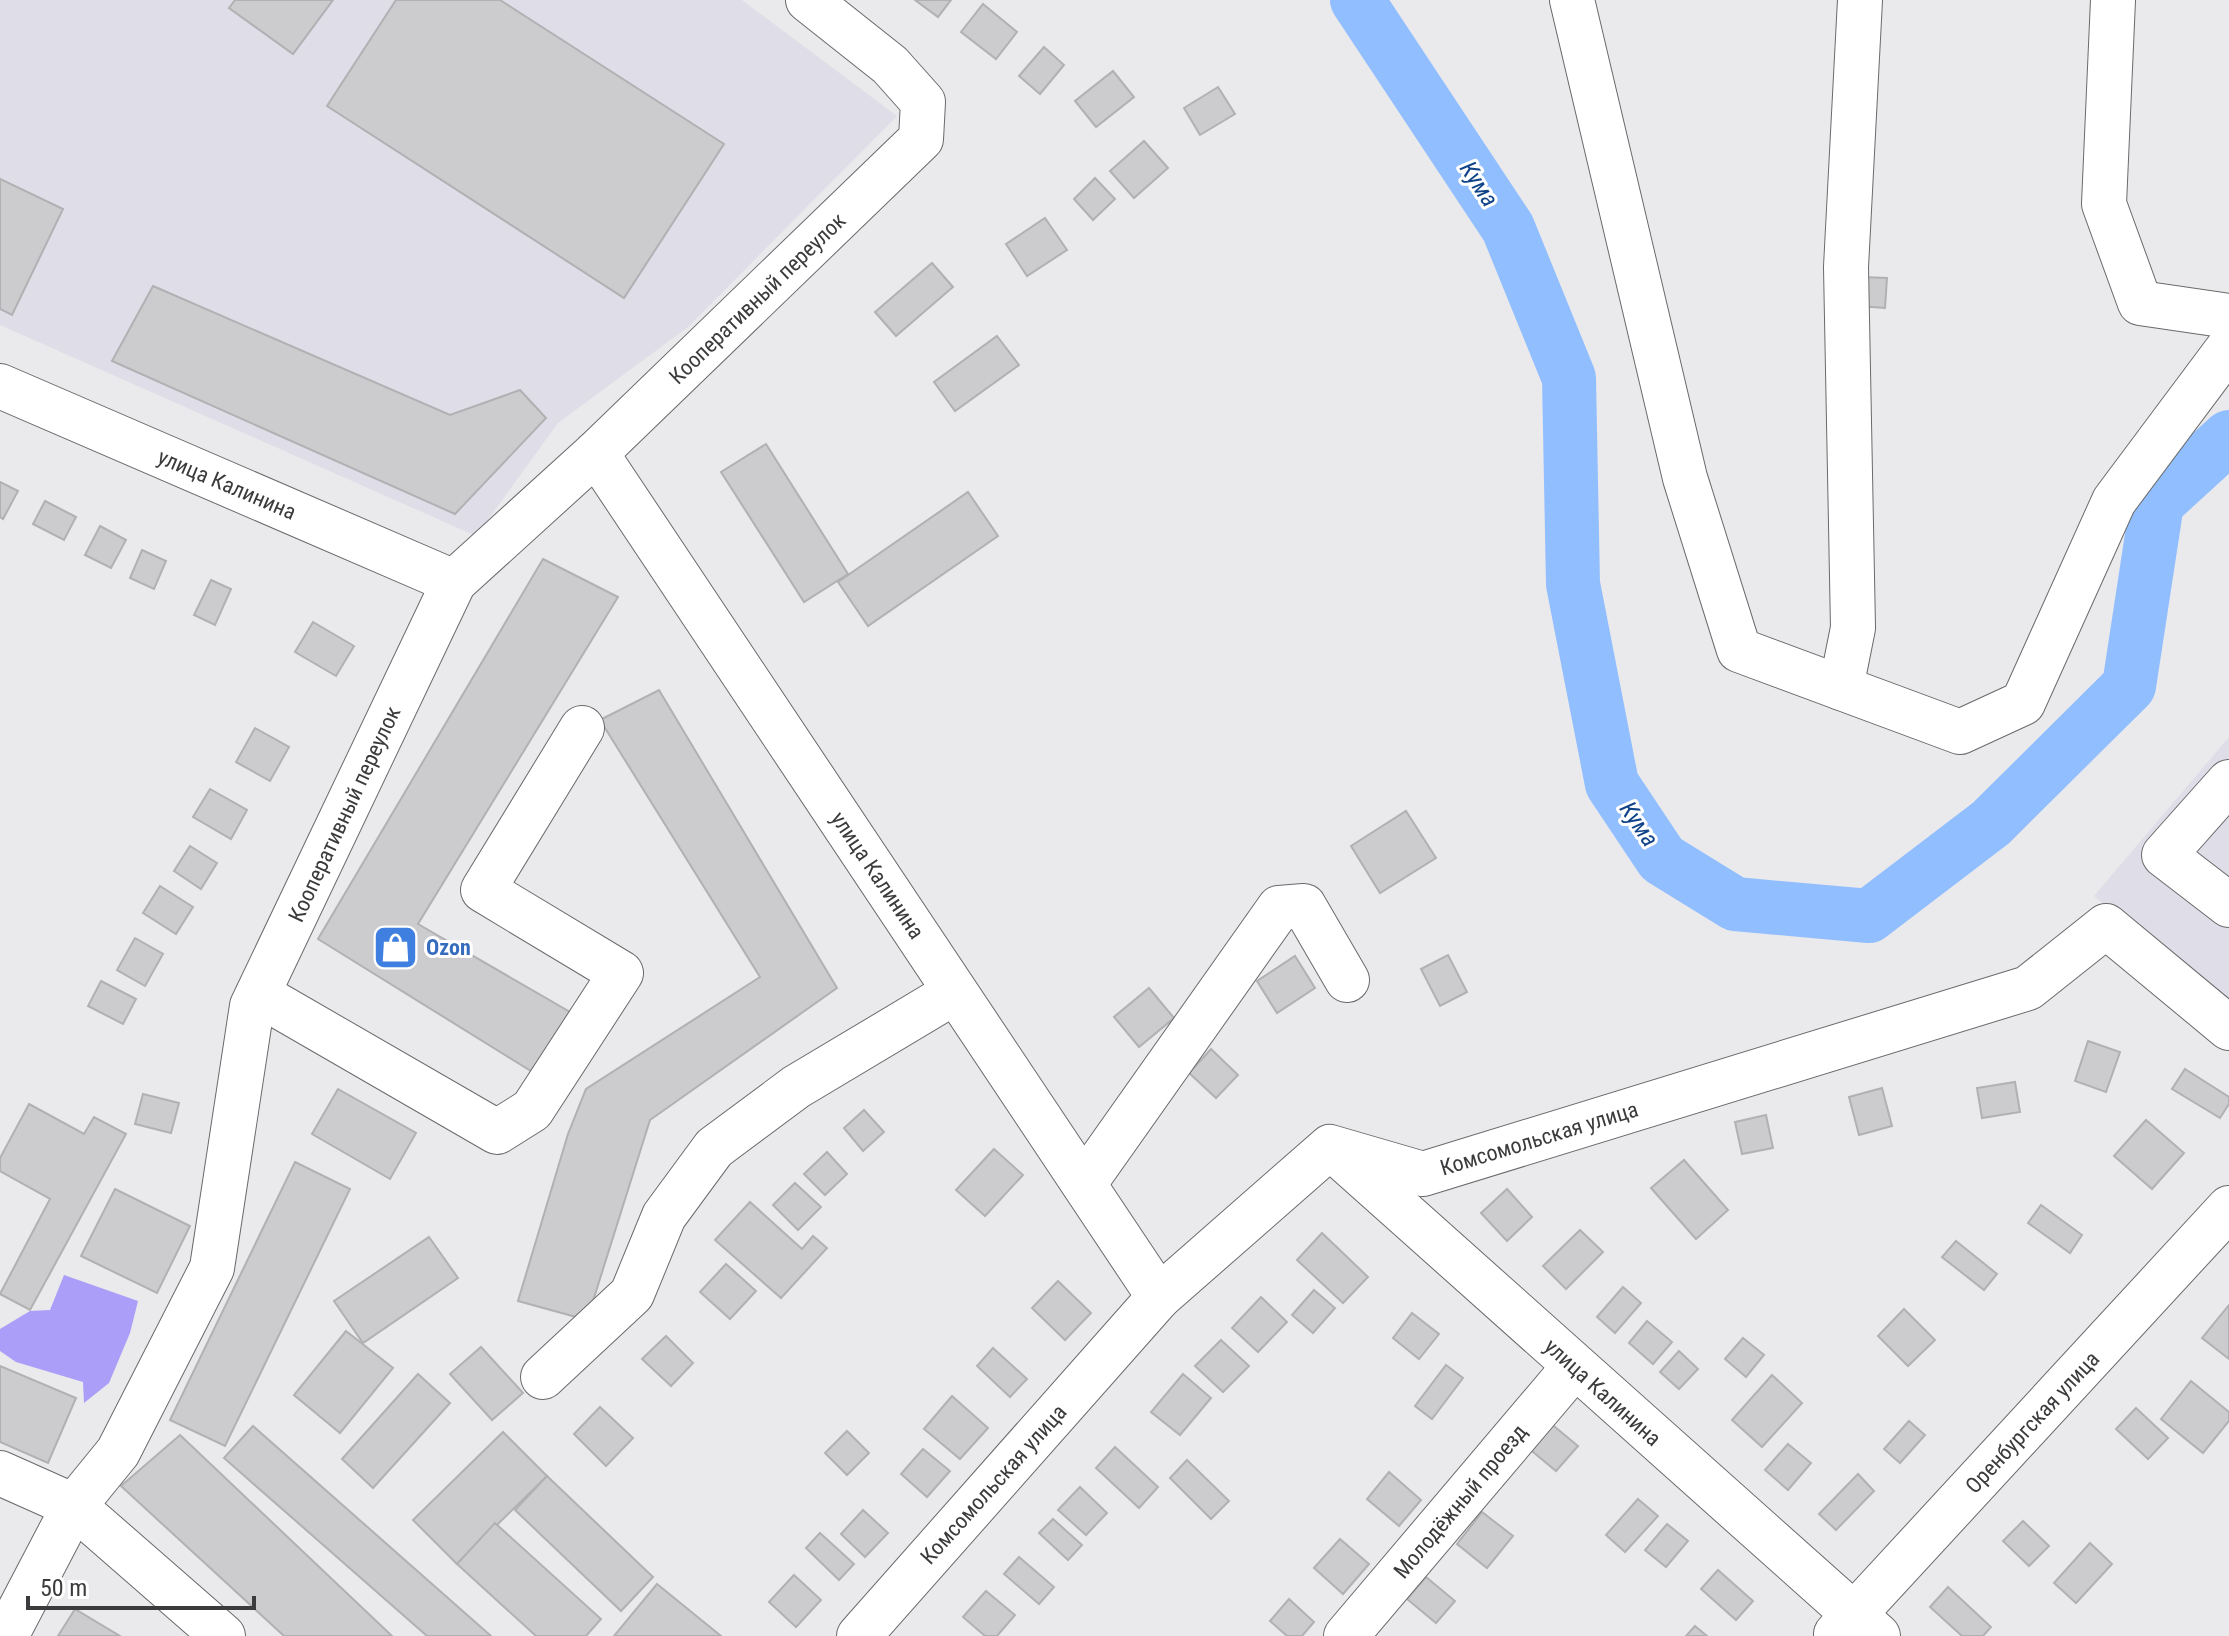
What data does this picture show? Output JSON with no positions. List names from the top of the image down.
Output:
{
  "streets": {
    "street": [
      "Кооперативный переулок",
      "улица Калинина",
      "Комсомольская улица",
      "Оренбургская улица",
      "Молодёжный проезд"
    ]
  },
  "crossings": [
    ["Кооперативный переулок", "улица Калинина"],
    ["улица Калинина", "Комсомольская улица"],
    ["улица Калинина", "Оренбургская улица"],
    ["улица Калинина", "Молодёжный проезд"]
  ],
  "water": ["Кума"],
  "places": {
    "shop": ["Ozon"]
  },
  "scale_bar": "50 m"
}
